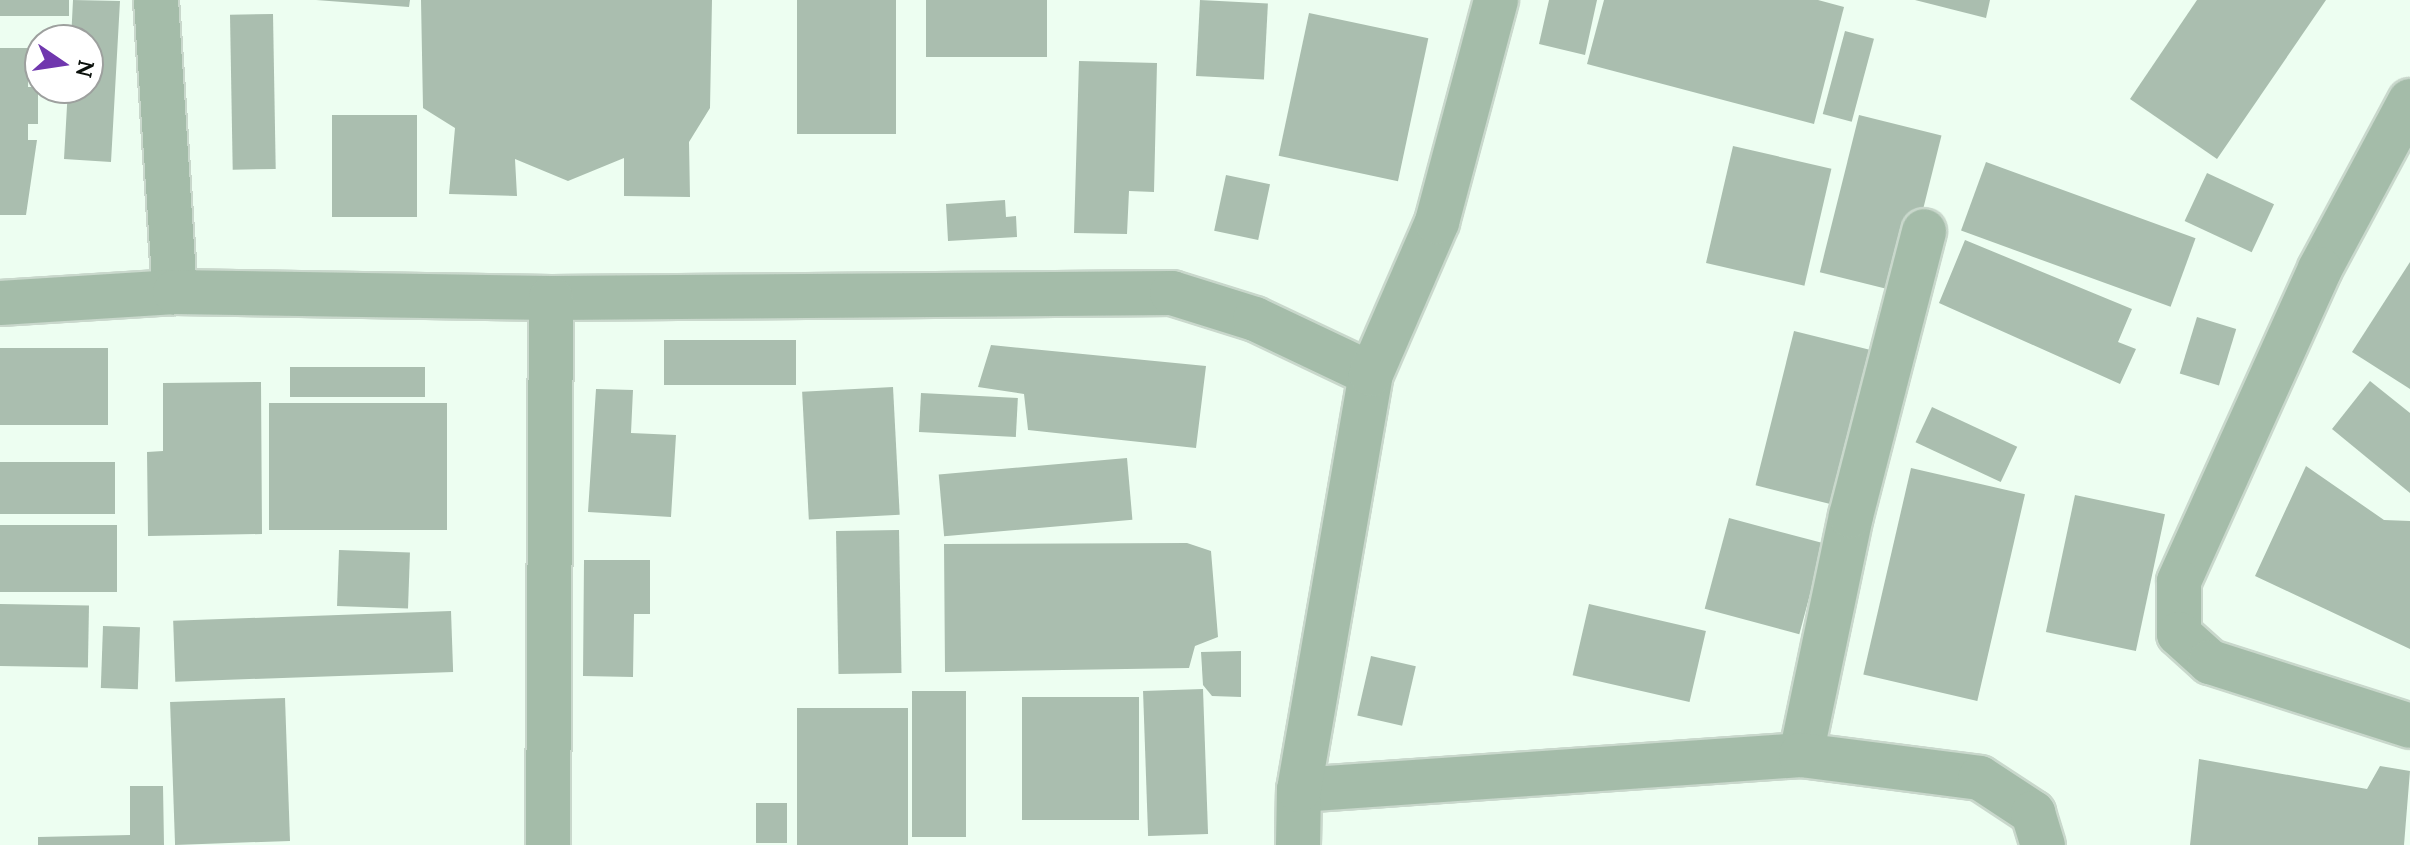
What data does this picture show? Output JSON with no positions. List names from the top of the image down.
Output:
{
  "north": "right"
}
